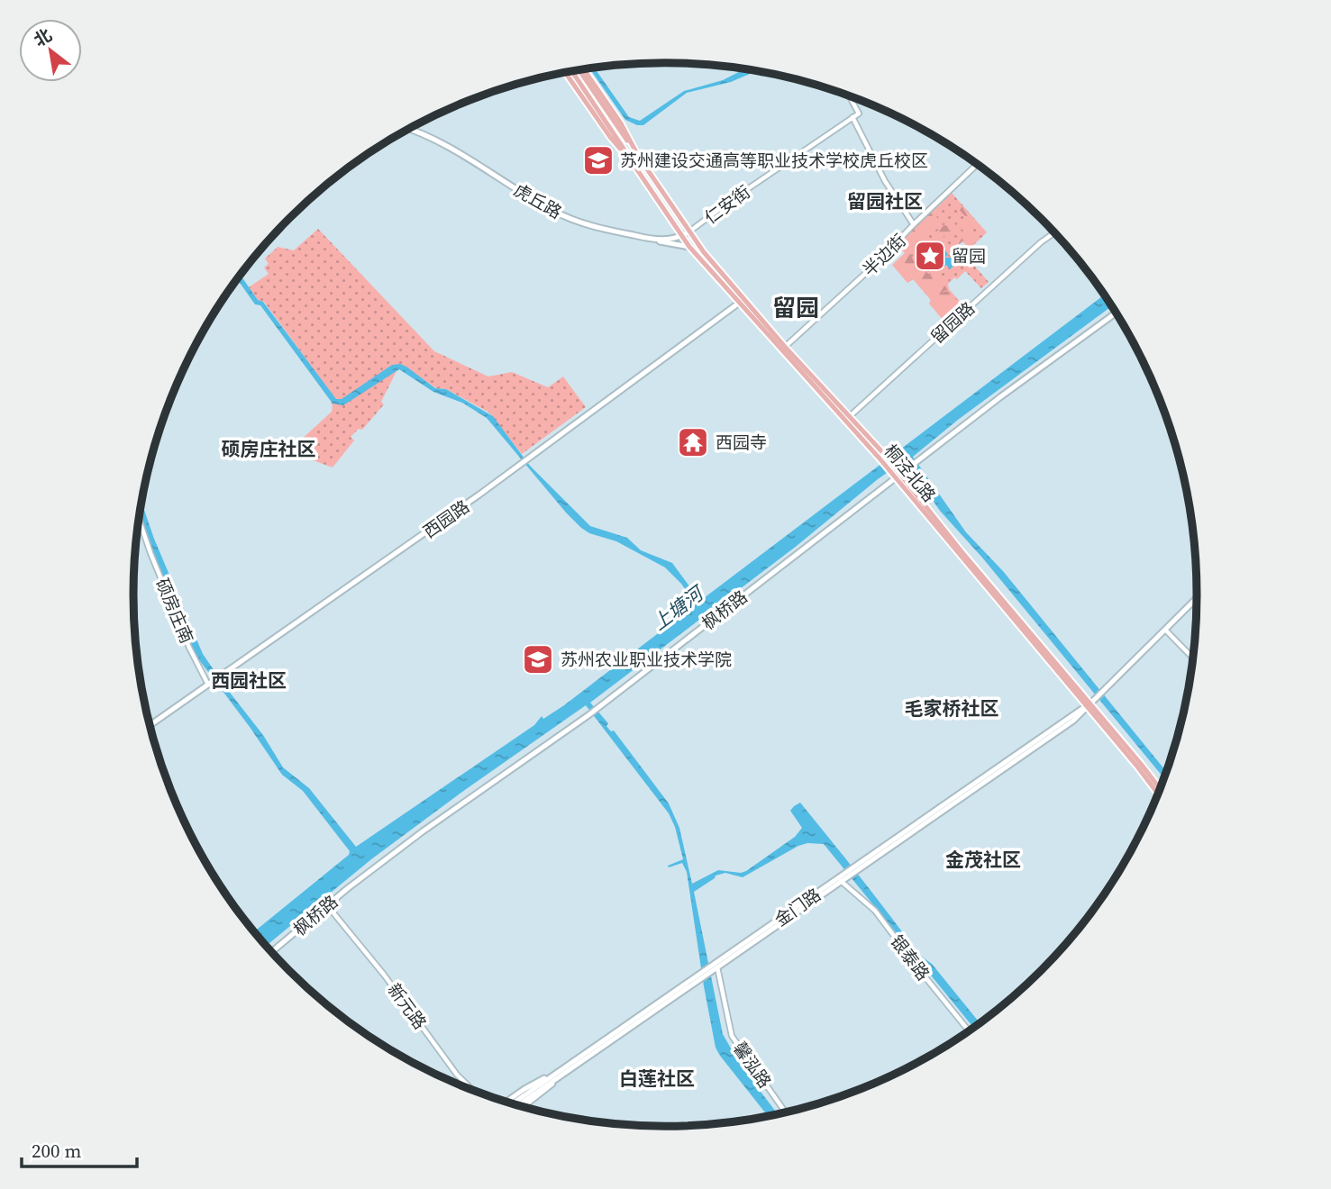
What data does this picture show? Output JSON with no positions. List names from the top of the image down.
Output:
{
  "streets": {
    "main road": [
      "虎丘路",
      "桐泾北路",
      "西园路",
      "枫桥路",
      "金门路"
    ],
    "street": [
      "仁安街",
      "半边街",
      "留园路",
      "硕房庄南",
      "银泰路",
      "新元路",
      "馨泓路"
    ]
  },
  "crossings": [
    ["虎丘路", "仁安街"],
    ["虎丘路", "桐泾北路"],
    ["仁安街", "桐泾北路"],
    ["半边街", "桐泾北路"],
    ["留园路", "桐泾北路"],
    ["桐泾北路", "西园路"],
    ["桐泾北路", "枫桥路"],
    ["桐泾北路", "金门路"],
    ["西园路", "硕房庄南"],
    ["枫桥路", "新元路"],
    ["金门路", "银泰路"],
    ["金门路", "馨泓路"]
  ],
  "districts": [
    "留园社区",
    "留园",
    "硕房庄社区",
    "西园社区",
    "毛家桥社区",
    "金茂社区",
    "白莲社区"
  ],
  "water": ["上塘河"],
  "places": {
    "school or university": ["苏州建设交通高等职业技术学校虎丘校区", "苏州农业职业技术学院"],
    "place": ["留园"],
    "temple": ["西园寺"]
  },
  "scale_bar": "200 m",
  "north": "top left"
}
